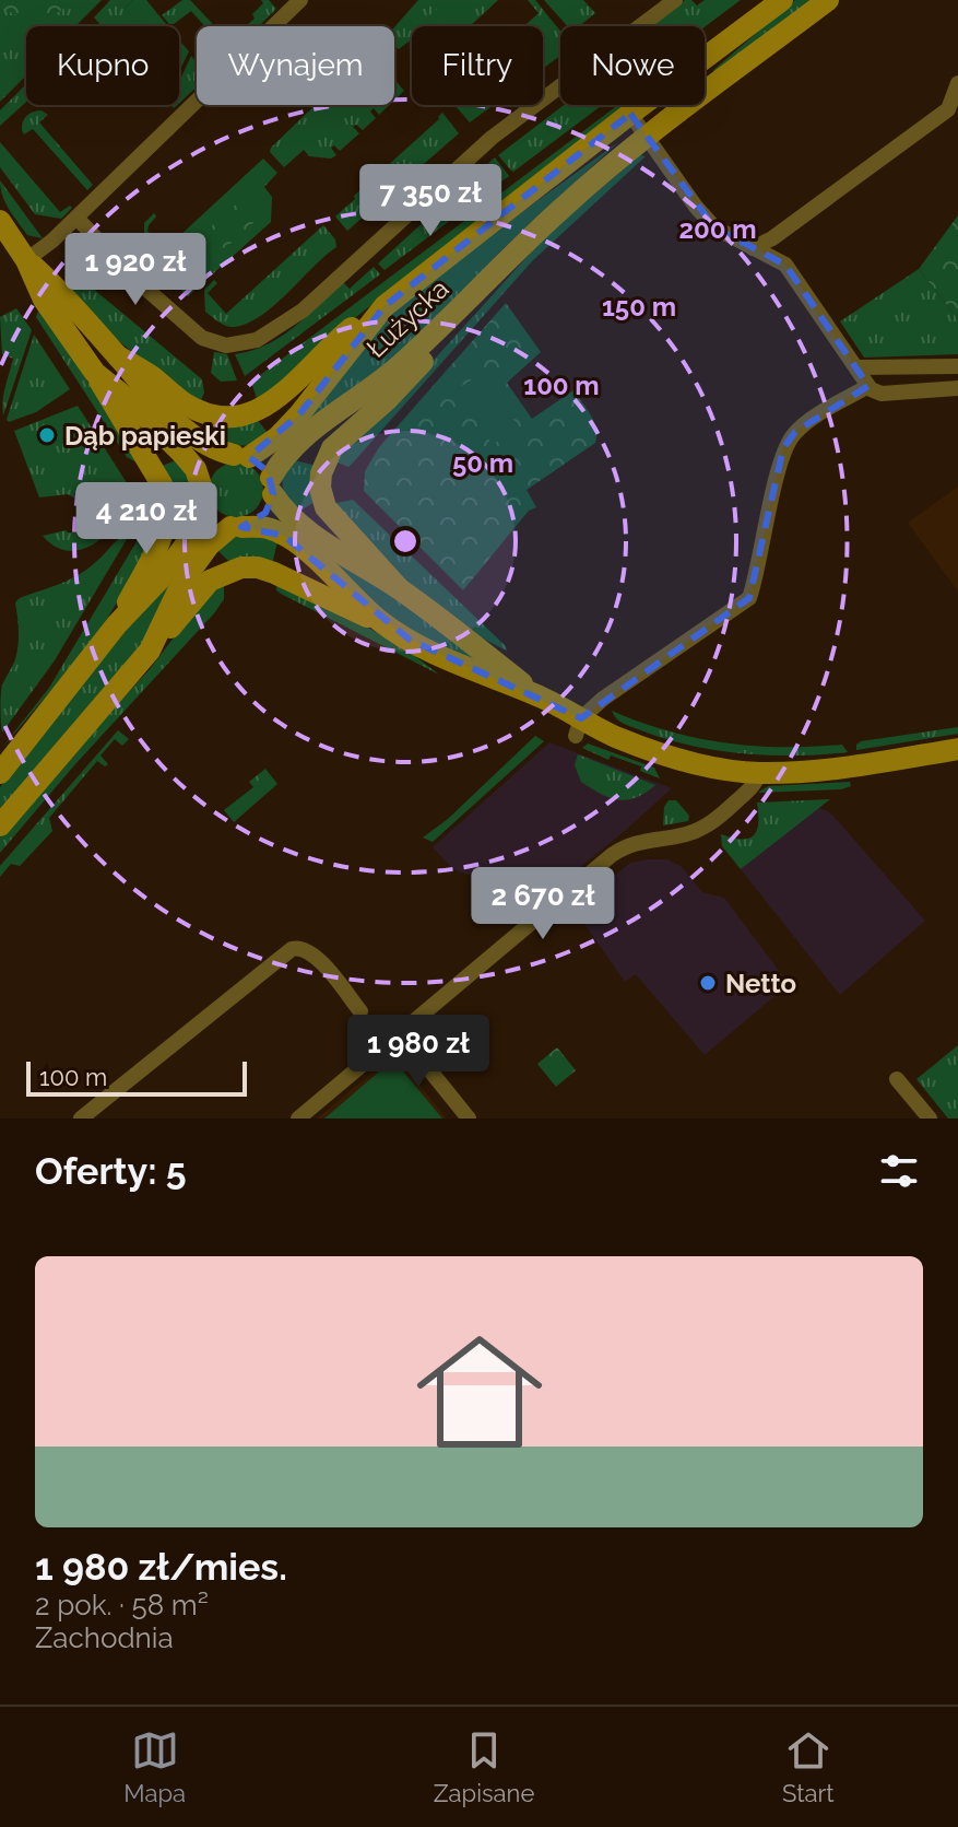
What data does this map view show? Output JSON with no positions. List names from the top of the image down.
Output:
{
  "streets": {
    "main road": ["Łużycka"]
  },
  "places": ["Dąb papieski", "Netto"],
  "scale_bar": "100 m",
  "page": {
    "chip": [
      "Kupno",
      "Wynajem",
      "Filtry",
      "Nowe"
    ],
    "price": [
      "7 350 zł",
      "1 920 zł",
      "4 210 zł",
      "2 670 zł",
      "1 980 zł"
    ],
    "scale": "100 m",
    "heading": "Oferty: 5",
    "list": [
      {
        "name": "1 980 zł/mies.",
        "note": "2 pok. · 58 m² · Zachodnia"
      }
    ],
    "tabs": ["Mapa", "Zapisane", "Start"]
  },
  "rings": [
    "200 m",
    "150 m",
    "100 m",
    "50 m"
  ]
}
